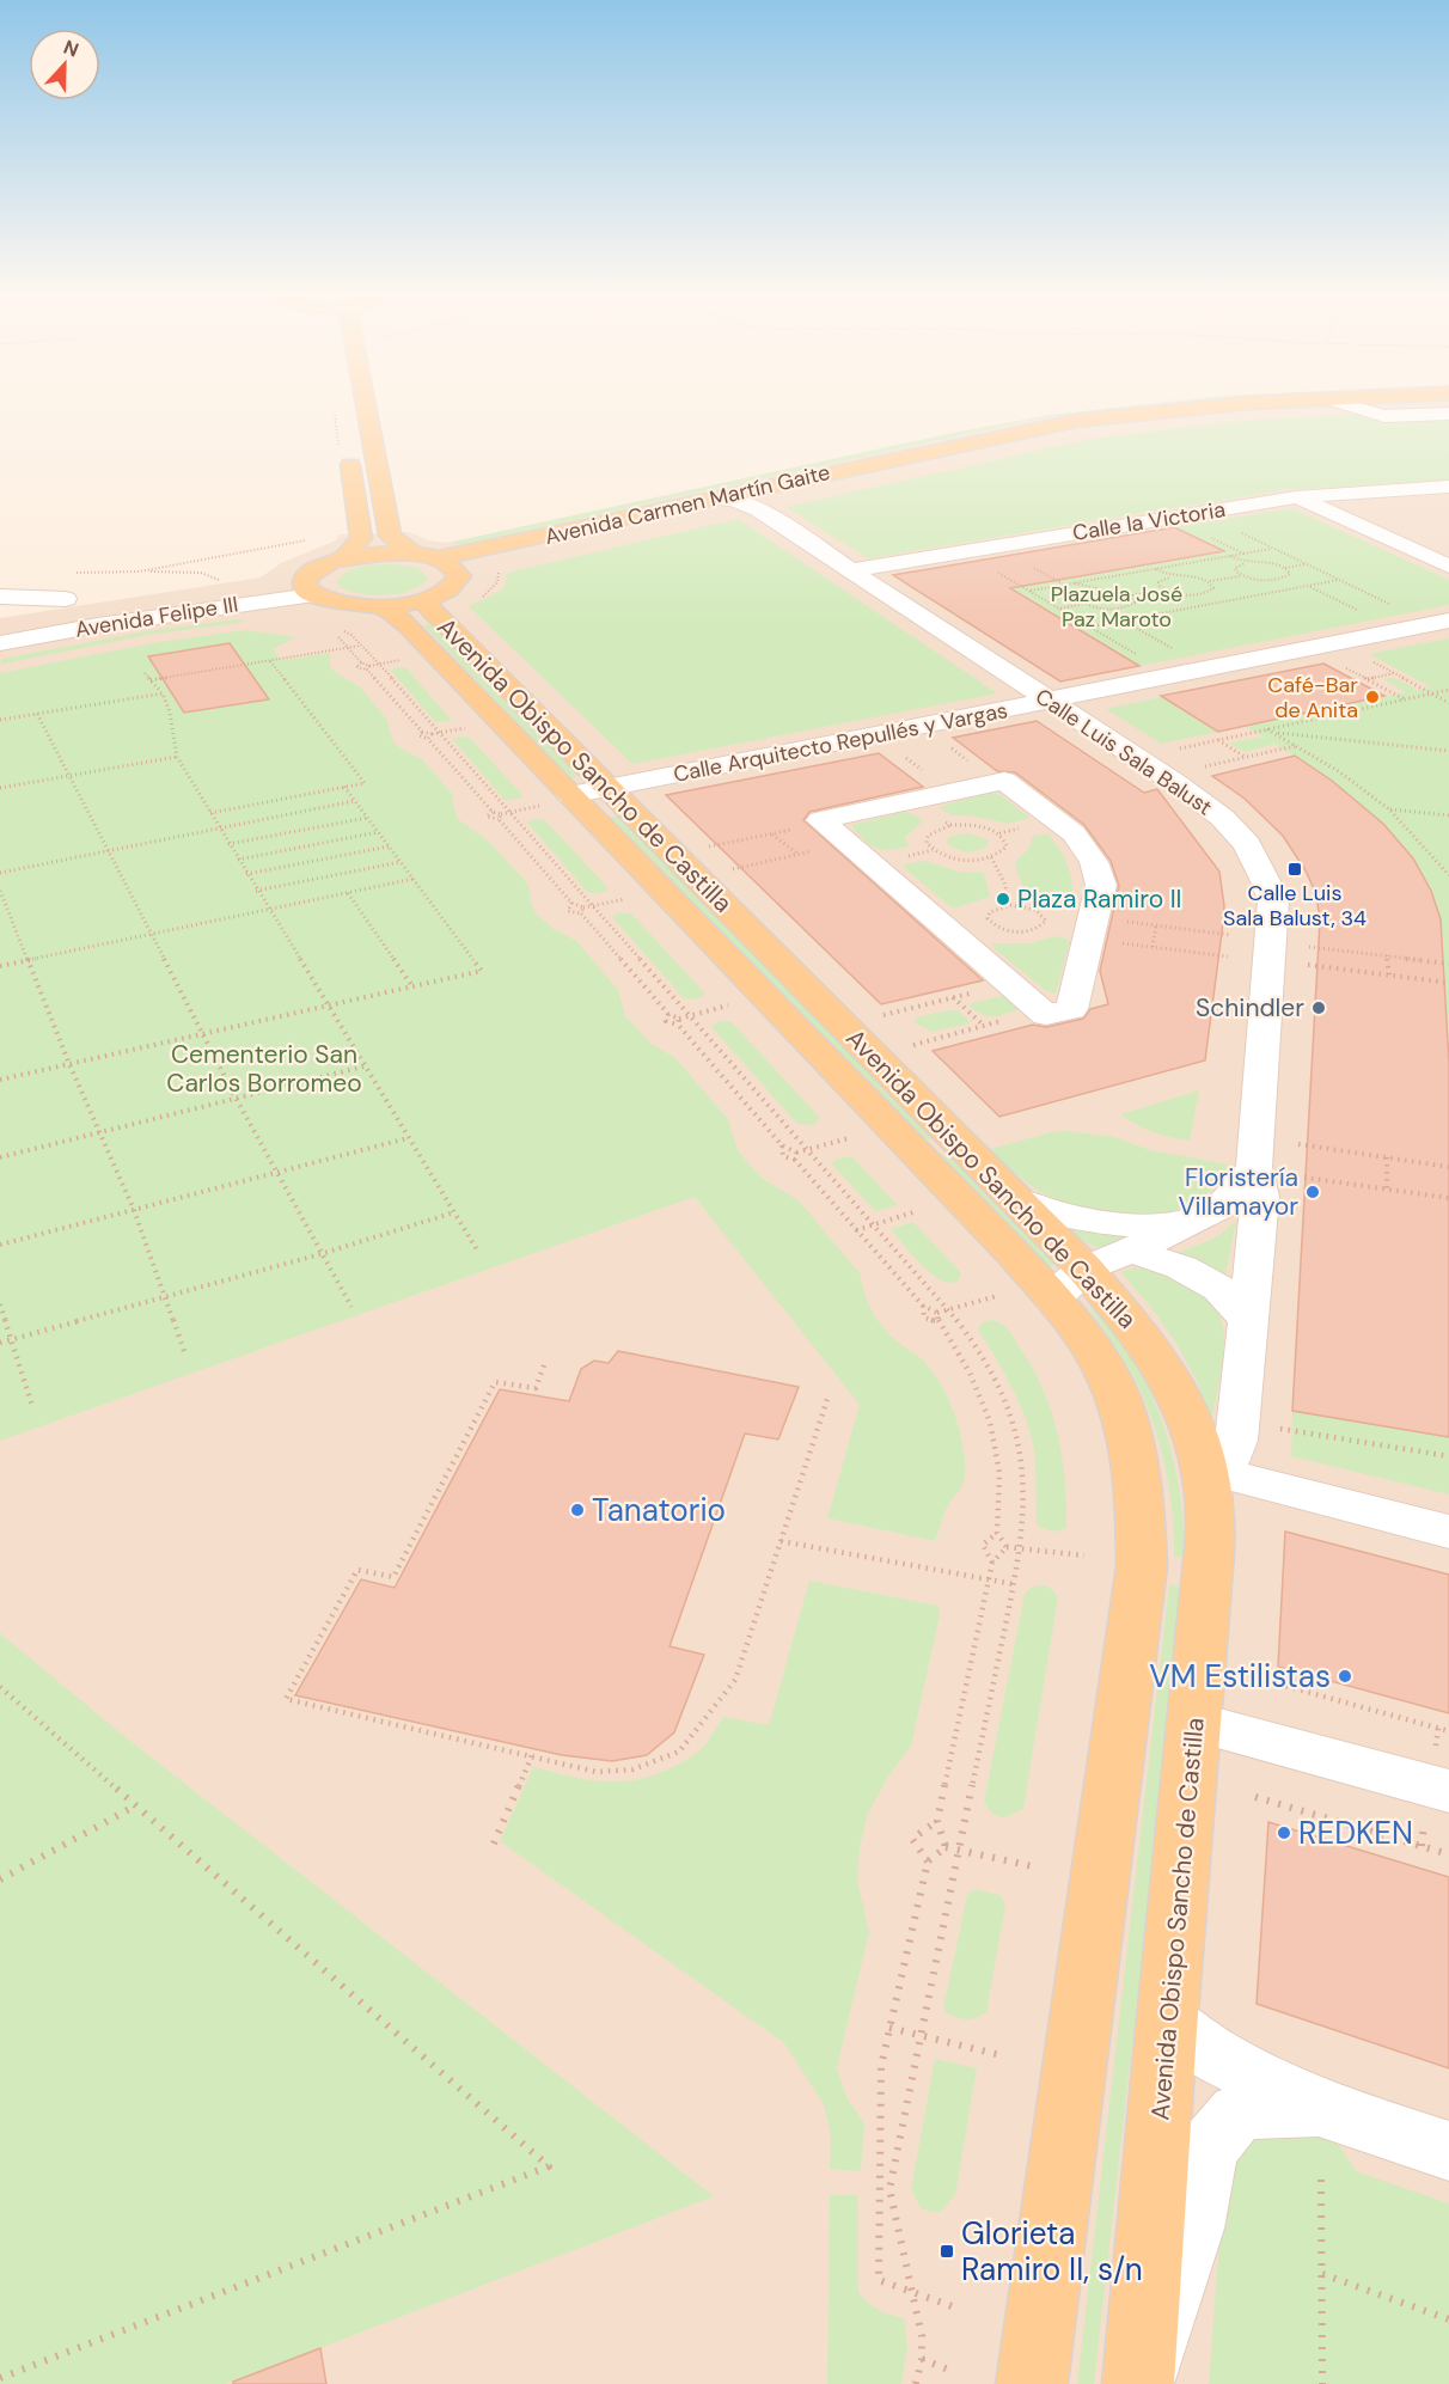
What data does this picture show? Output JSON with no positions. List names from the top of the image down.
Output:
{
  "streets": {
    "main road": ["Avenida Carmen Martín Gaite", "Avenida Obispo Sancho de Castilla"],
    "street": [
      "Calle la Victoria",
      "Avenida Felipe III",
      "Calle Arquitecto Repullés y Vargas",
      "Calle Luis Sala Balust"
    ]
  },
  "crossings": [
    ["Avenida Carmen Martín Gaite", "Calle Luis Sala Balust"],
    ["Calle la Victoria", "Calle Luis Sala Balust"],
    ["Calle Arquitecto Repullés y Vargas", "Calle Luis Sala Balust"],
    ["Calle Arquitecto Repullés y Vargas", "Avenida Obispo Sancho de Castilla"],
    ["Calle Luis Sala Balust", "Avenida Obispo Sancho de Castilla"]
  ],
  "parks": ["Plazuela José Paz Maroto", "Cementerio San Carlos Borromeo"],
  "places": {
    "other": [
      "Café-Bar de Anita",
      "Plaza Ramiro II",
      "Schindler",
      "Floristería Villamayor",
      "Tanatorio",
      "VM Estilistas",
      "REDKEN"
    ],
    "transit": ["Calle Luis Sala Balust, 34", "Glorieta Ramiro II, s/n"]
  },
  "north": "top"
}
